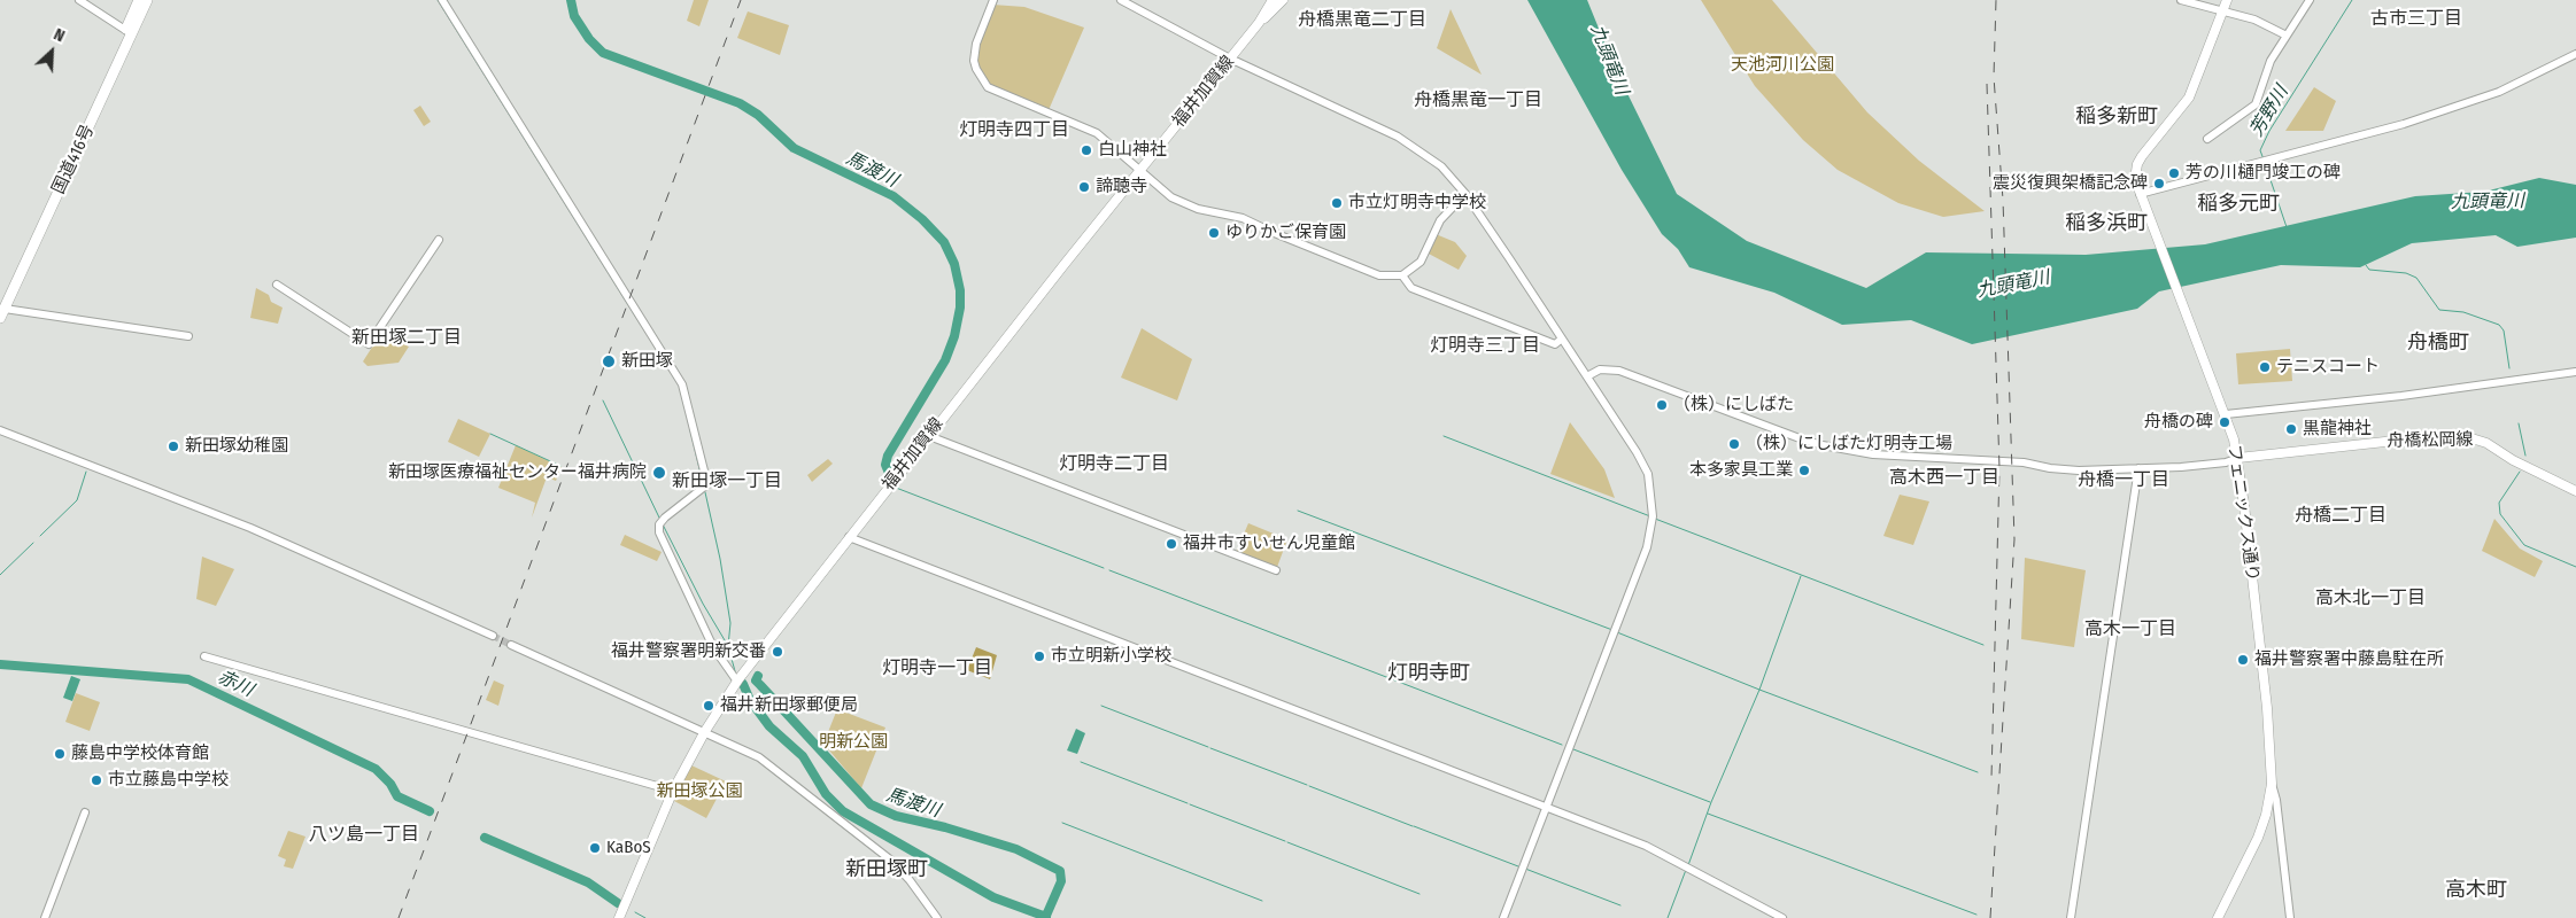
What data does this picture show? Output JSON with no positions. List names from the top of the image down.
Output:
{
  "streets": {
    "highway": ["国道416号"],
    "main road": ["福井加賀線", "舟橋松岡線", "フェニックス通り"]
  },
  "crossings": [
    ["舟橋松岡線", "フェニックス通り"]
  ],
  "districts": [
    "古市三丁目",
    "舟橋黒竜二丁目",
    "舟橋黒竜一丁目",
    "稲多新町",
    "灯明寺四丁目",
    "稲多元町",
    "稲多浜町",
    "新田塚二丁目",
    "舟橋町",
    "灯明寺三丁目",
    "灯明寺二丁目",
    "高木西一丁目",
    "舟橋一丁目",
    "新田塚一丁目",
    "舟橋二丁目",
    "高木北一丁目",
    "高木一丁目",
    "灯明寺一丁目",
    "灯明寺町",
    "八ツ島一丁目",
    "新田塚町",
    "高木町"
  ],
  "water": [
    "九頭竜川",
    "芳野川",
    "馬渡川",
    "赤川"
  ],
  "parks": ["天池河川公園", "明新公園", "新田塚公園"],
  "places": [
    "白山神社",
    "芳の川樋門竣工の碑",
    "震災復興架橋記念碑",
    "諦聴寺",
    "市立灯明寺中学校",
    "ゆりかご保育園",
    "新田塚",
    "テニスコート",
    "（株）にしばた",
    "舟橋の碑",
    "黒龍神社",
    "（株）にしばた灯明寺工場",
    "新田塚幼稚園",
    "本多家具工業",
    "新田塚医療福祉センター福井病院",
    "福井市すいせん児童館",
    "福井警察署明新交番",
    "市立明新小学校",
    "福井警察署中藤島駐在所",
    "福井新田塚郵便局",
    "藤島中学校体育館",
    "市立藤島中学校",
    "KaBoS"
  ],
  "north": "top right"
}
